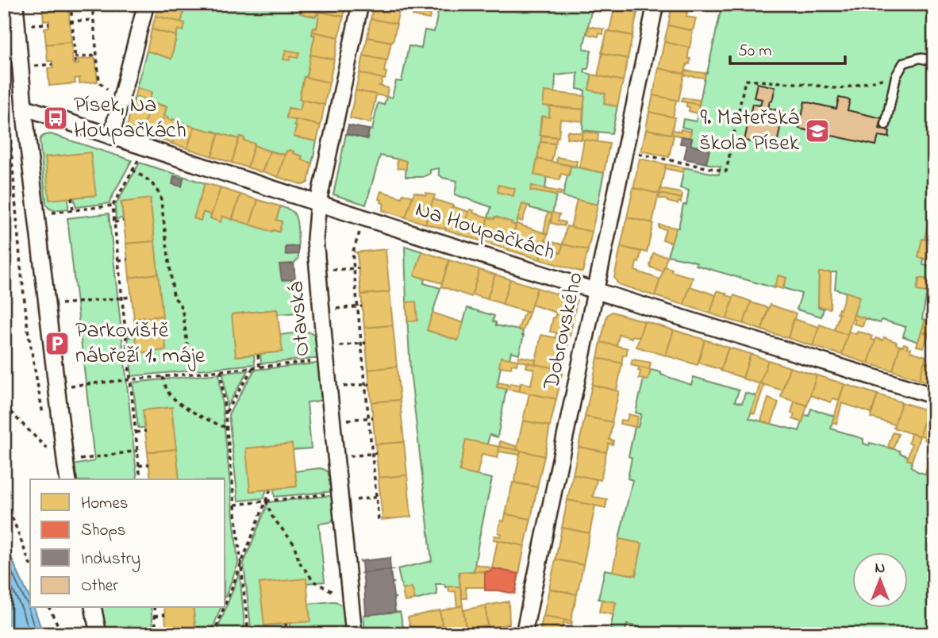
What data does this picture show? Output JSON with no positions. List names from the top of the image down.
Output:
{
  "streets": {
    "street": ["Na Houpačkách", "Otavská", "Dobrovského"]
  },
  "crossings": [
    ["Na Houpačkách", "Otavská"],
    ["Na Houpačkách", "Dobrovského"]
  ],
  "places": {
    "bus stop": ["Písek, Na Houpačkách"],
    "school or university": ["9. Mateřská škola Písek"],
    "parking": ["Parkoviště nábřeží 1. máje"]
  },
  "legend": [
    "Homes",
    "Shops",
    "Industry",
    "Other"
  ],
  "scale_bar": "50 m",
  "north": "top"
}
